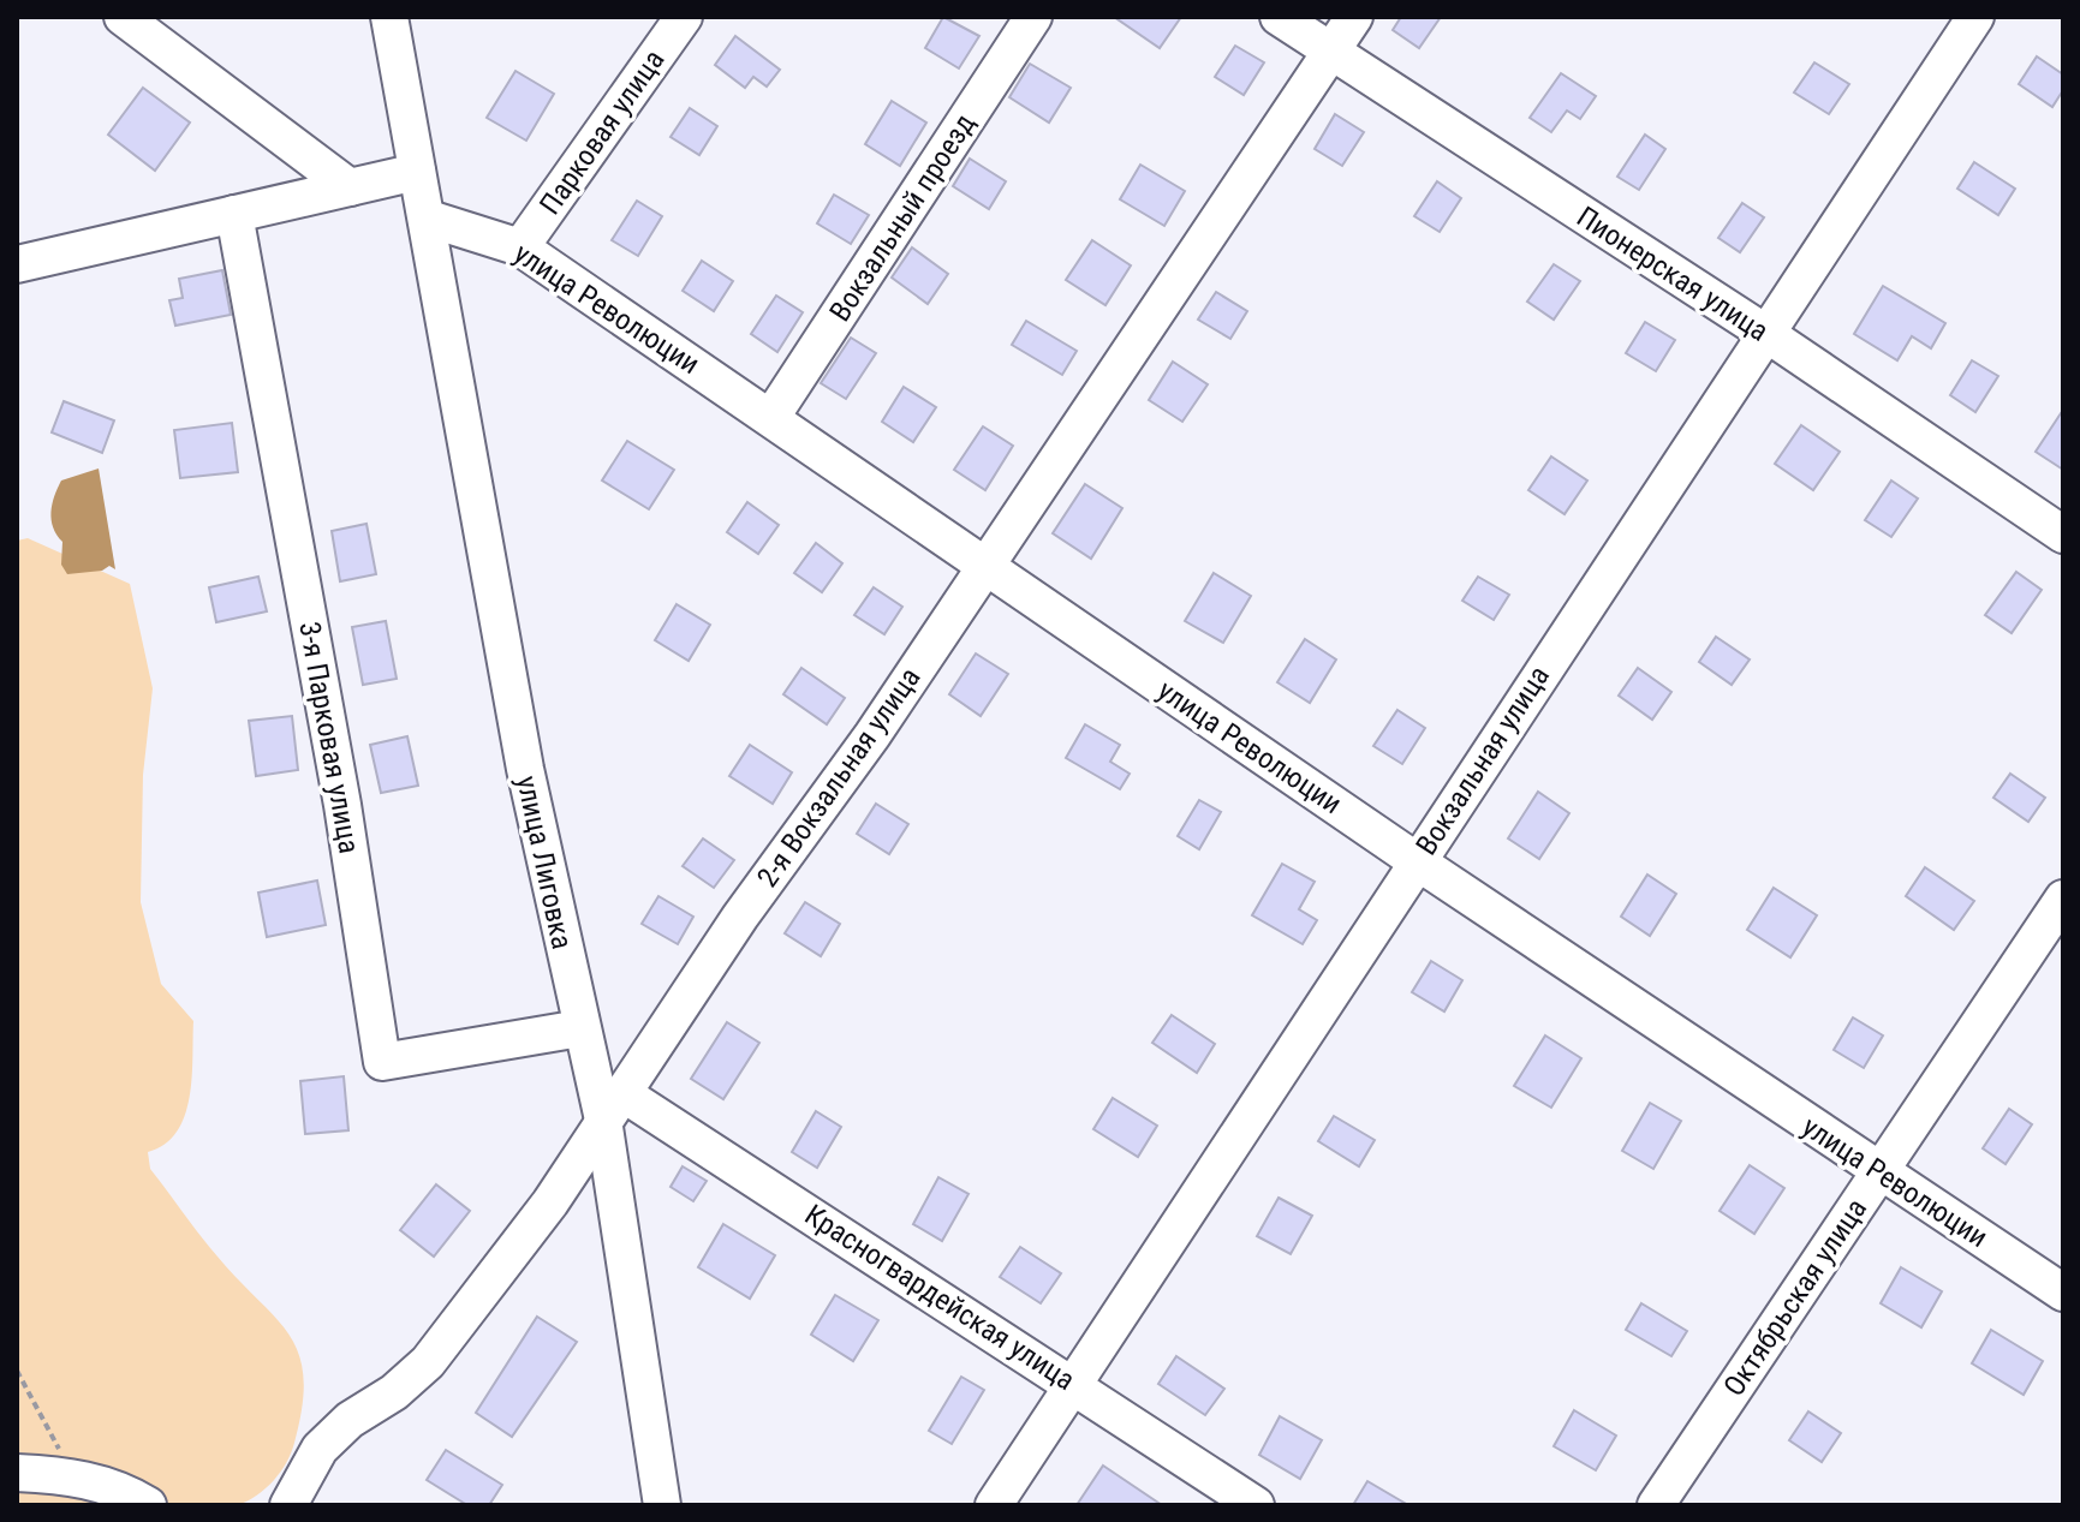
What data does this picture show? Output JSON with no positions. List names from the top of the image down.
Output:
{
  "streets": {
    "street": [
      "Парковая улица",
      "Вокзальный проезд",
      "Пионерская улица",
      "улица Революции",
      "3-я Парковая улица",
      "Вокзальная улица",
      "2-я Вокзальная улица",
      "улица Лиговка",
      "Красногвардейская улица",
      "Октябрьская улица"
    ]
  },
  "crossings": [
    ["Парковая улица", "улица Революции"],
    ["Вокзальный проезд", "улица Революции"],
    ["Пионерская улица", "Вокзальная улица"],
    ["Пионерская улица", "2-я Вокзальная улица"],
    ["улица Революции", "Вокзальная улица"],
    ["улица Революции", "2-я Вокзальная улица"],
    ["улица Революции", "улица Лиговка"],
    ["улица Революции", "Октябрьская улица"],
    ["3-я Парковая улица", "улица Лиговка"],
    ["Вокзальная улица", "Красногвардейская улица"],
    ["2-я Вокзальная улица", "улица Лиговка"],
    ["2-я Вокзальная улица", "Красногвардейская улица"],
    ["улица Лиговка", "Красногвардейская улица"]
  ]
}
